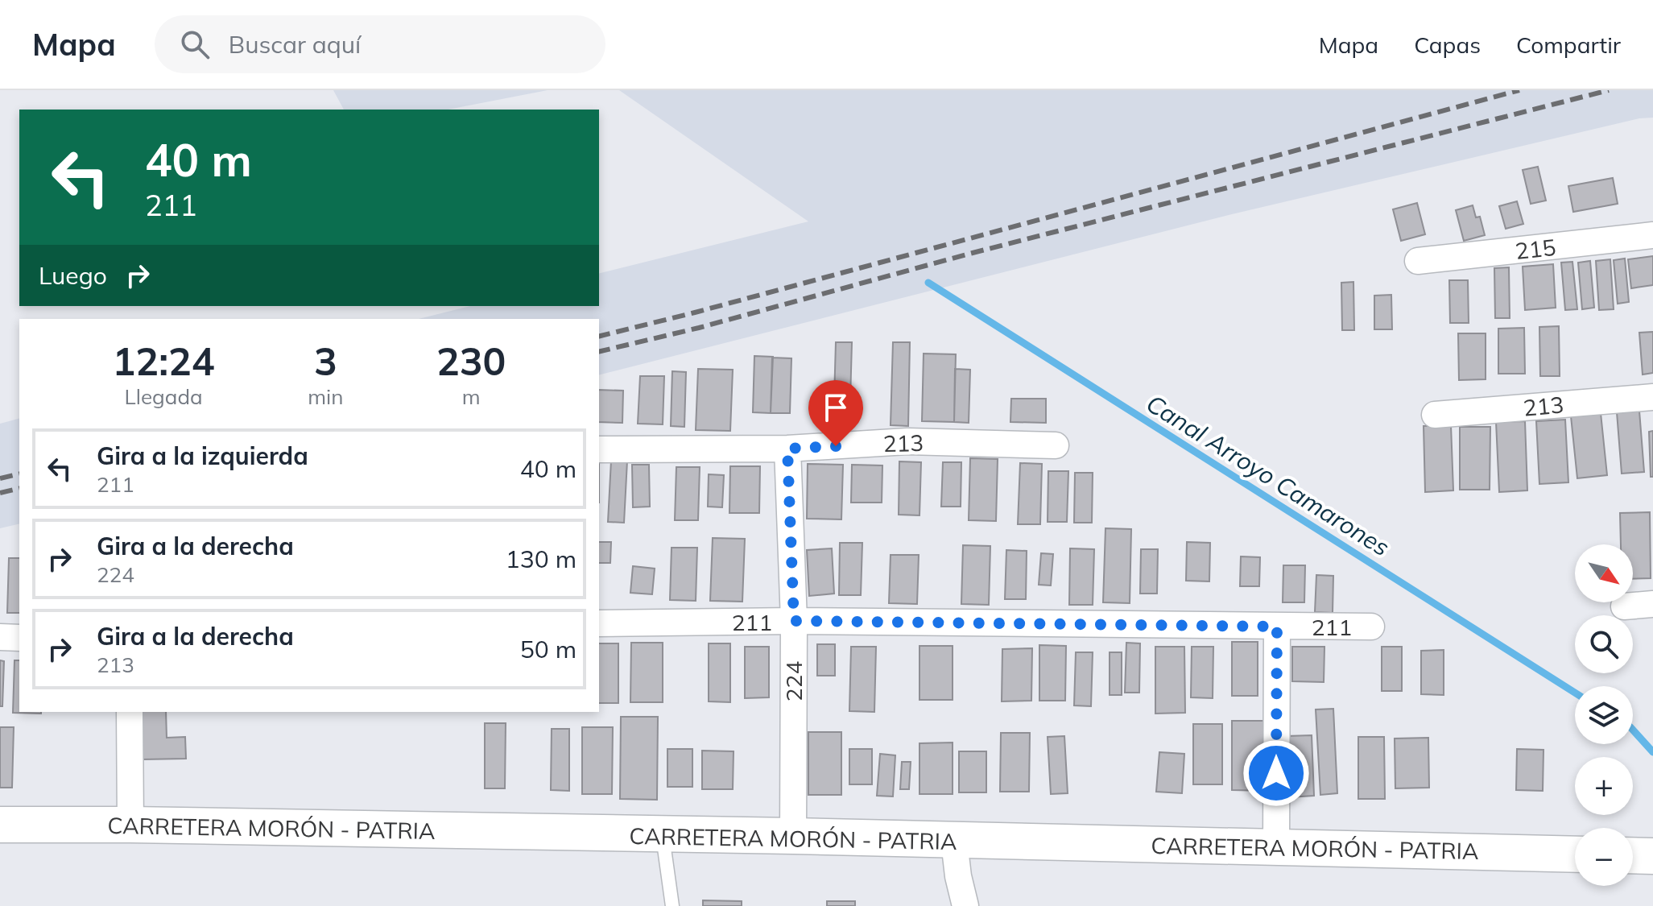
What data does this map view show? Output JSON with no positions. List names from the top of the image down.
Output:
{
  "streets": {
    "main road": ["CARRETERA MORÓN - PATRIA"],
    "street": [
      "215",
      "213",
      "211",
      "224"
    ]
  },
  "crossings": [
    ["213", "224"],
    ["211", "224"],
    ["224", "CARRETERA MORÓN - PATRIA"]
  ],
  "water": ["Canal Arroyo Camarones"],
  "north": "bottom right",
  "page": {
    "header": "Mapa",
    "search": "Buscar aquí",
    "nav": ["Mapa", "Capas", "Compartir"],
    "turn": ["40 m", "211"],
    "then": "Luego",
    "eta": [
      "12:24",
      "Llegada",
      "3",
      "min",
      "230",
      "m"
    ],
    "list": [
      {
        "name": "Gira a la izquierda",
        "note": "211",
        "value": "40 m"
      },
      {
        "name": "Gira a la derecha",
        "note": "224",
        "value": "130 m"
      },
      {
        "name": "Gira a la derecha",
        "note": "213",
        "value": "50 m"
      }
    ],
    "map_buttons": ["+", "−"]
  }
}
